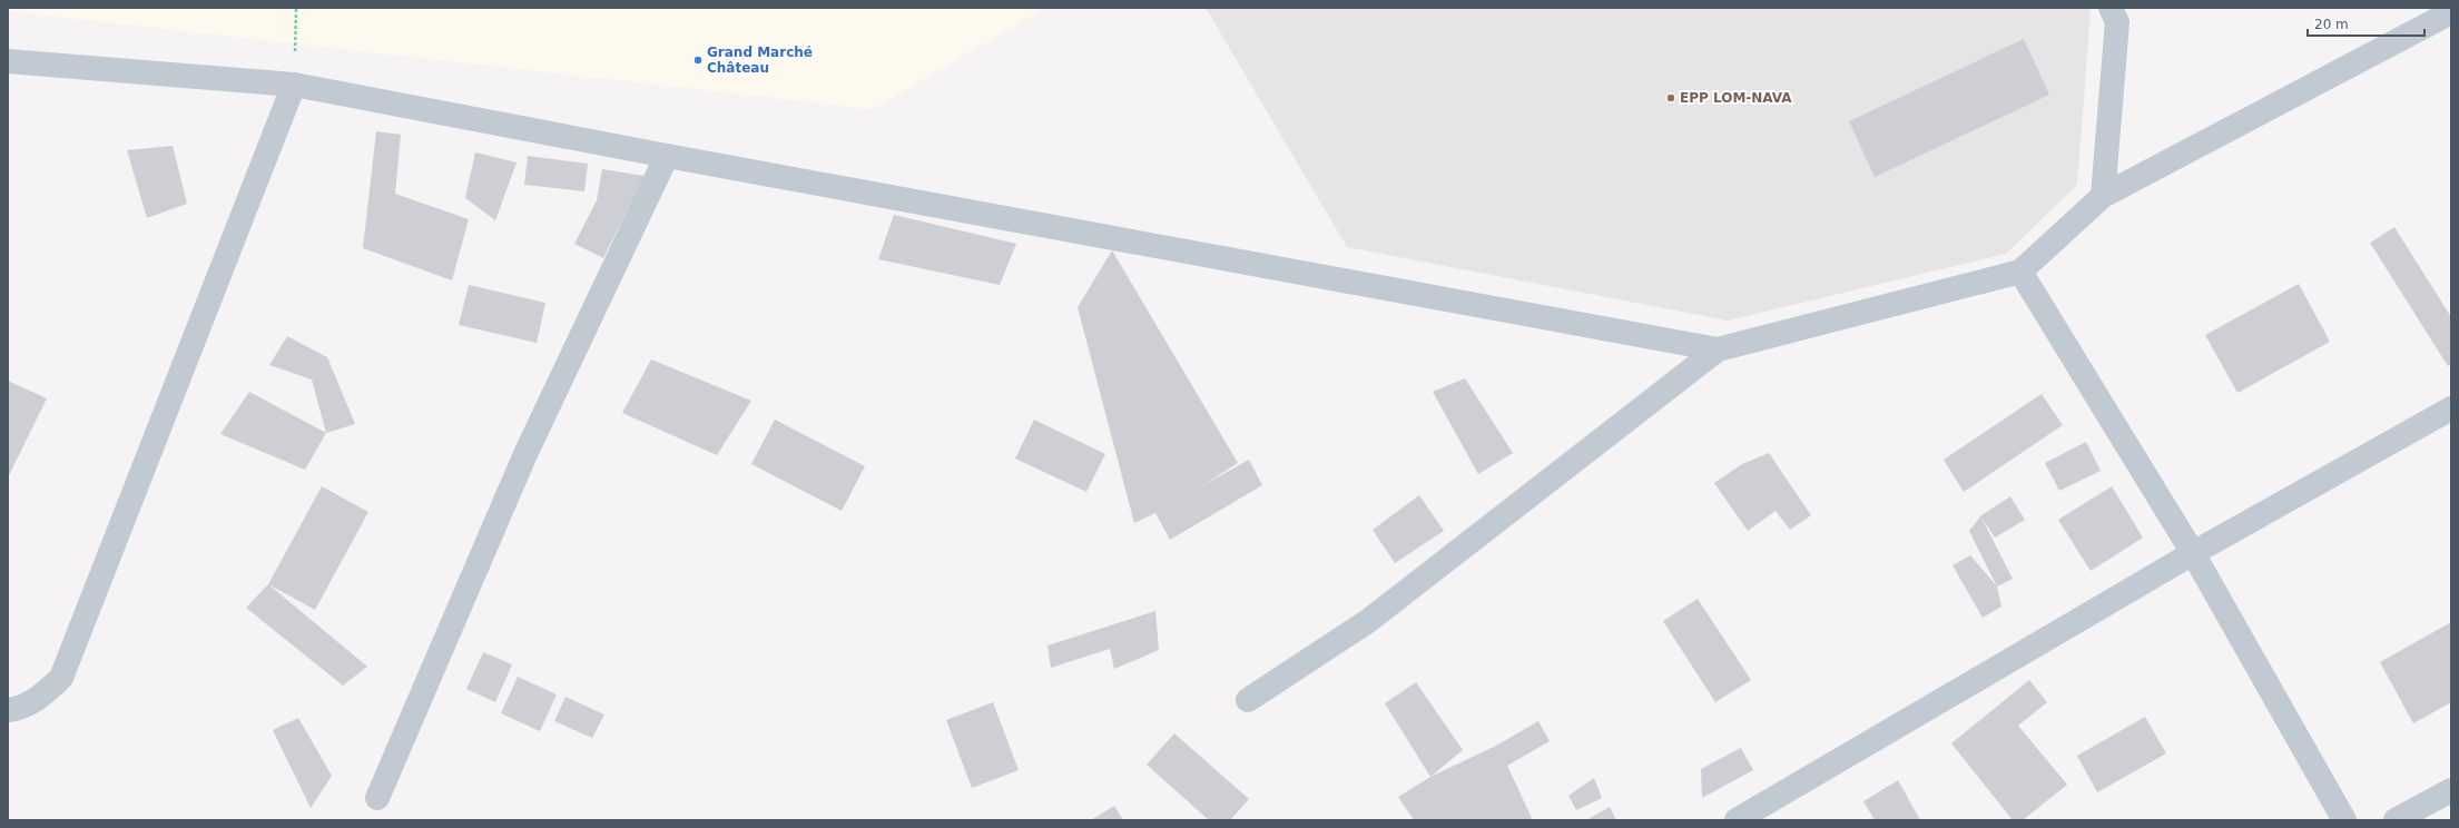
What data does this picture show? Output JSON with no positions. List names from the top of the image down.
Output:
{
  "places": ["Grand Marché Château", "EPP LOM-NAVA"],
  "scale_bar": "20 m"
}
